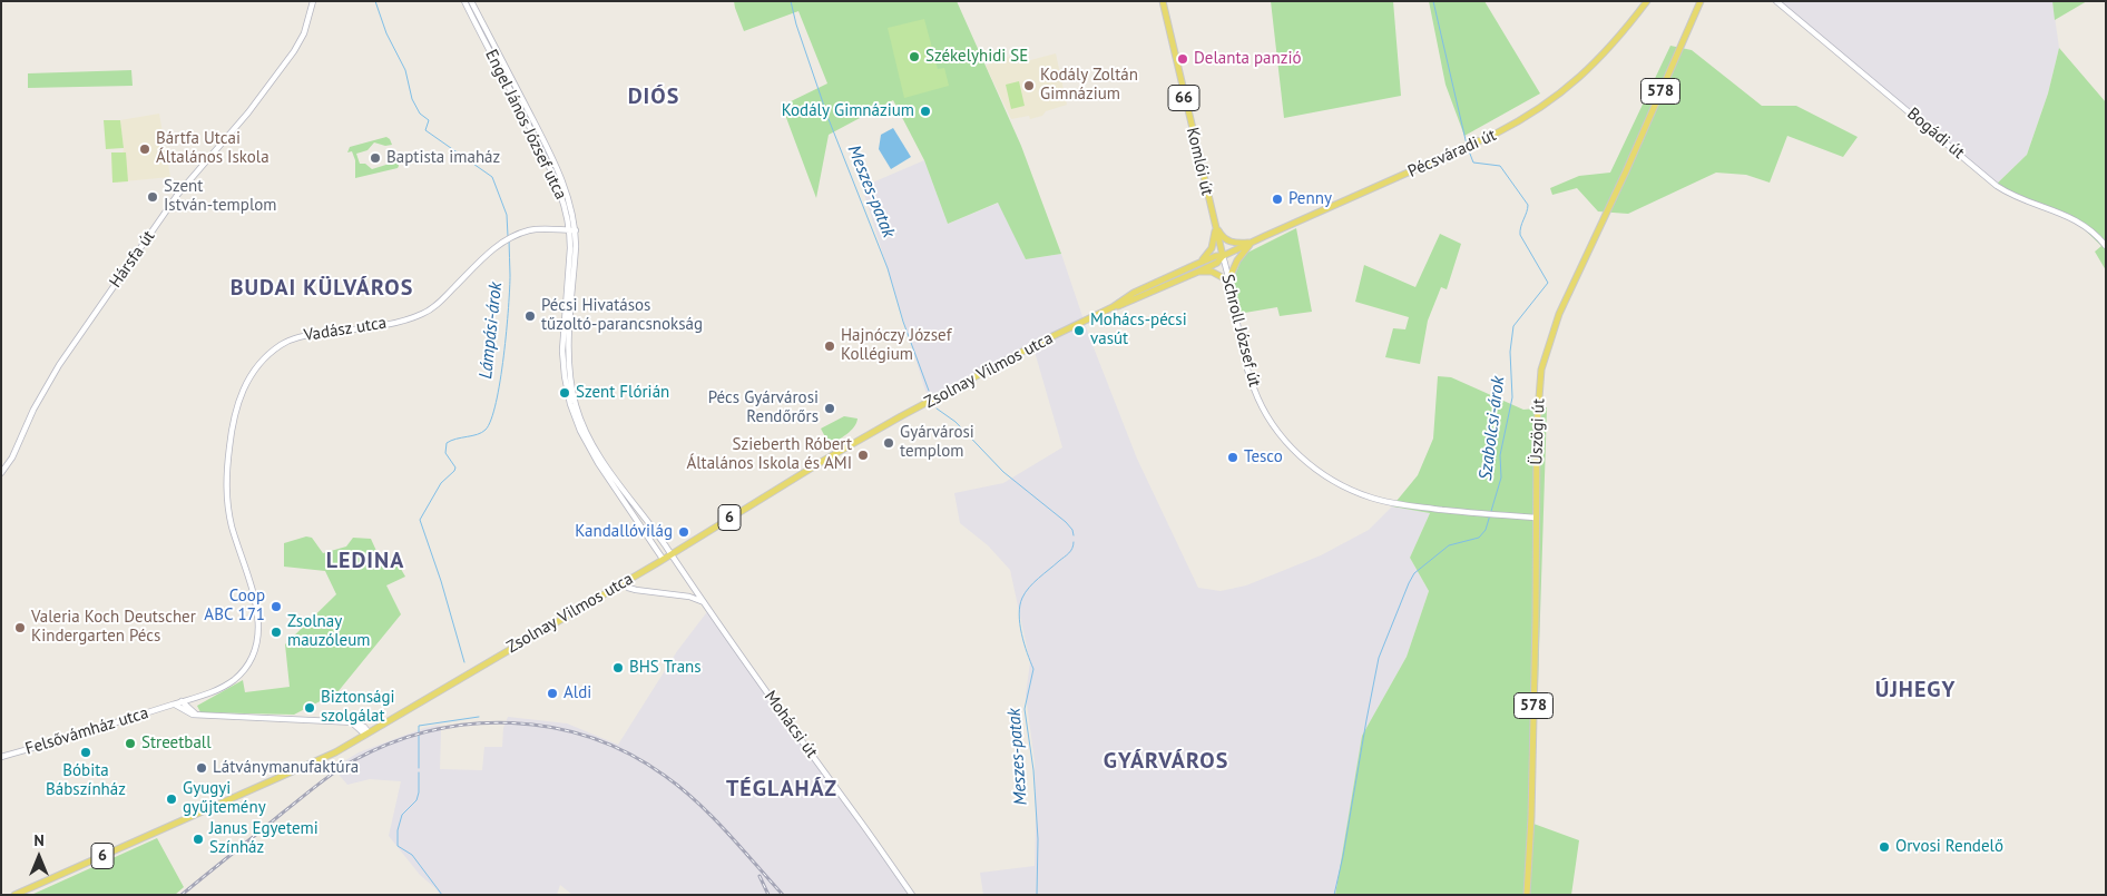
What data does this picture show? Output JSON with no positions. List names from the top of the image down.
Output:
{
  "streets": {
    "main road": [
      "578",
      "66",
      "Pécsváradi út",
      "Komlói út",
      "Zsolnay Vilmos utca",
      "Üszögi út",
      "6"
    ],
    "street": [
      "Engel János József utca",
      "Bogádi út",
      "Hársfa út",
      "Vadász utca",
      "Schroll József út",
      "Mohácsi út",
      "Felsővámház utca"
    ]
  },
  "crossings": [
    ["Engel János József utca", "Vadász utca"],
    ["Engel János József utca", "Zsolnay Vilmos utca"],
    ["Engel János József utca", "Mohácsi út"],
    ["Pécsváradi út", "Komlói út"],
    ["Pécsváradi út", "Schroll József út"],
    ["Pécsváradi út", "Zsolnay Vilmos utca"],
    ["Komlói út", "Schroll József út"],
    ["Komlói út", "Zsolnay Vilmos utca"],
    ["Vadász utca", "Felsővámház utca"],
    ["Schroll József út", "Zsolnay Vilmos utca"],
    ["Schroll József út", "Üszögi út"],
    ["Zsolnay Vilmos utca", "Mohácsi út"]
  ],
  "districts": [
    "DIÓS",
    "BUDAI KÜLVÁROS",
    "LEDINA",
    "ÚJHEGY",
    "GYÁRVÁROS",
    "TÉGLAHÁZ"
  ],
  "water": ["Meszes-patak", "Lámpási-árok", "Szabolcsi-árok"],
  "places": [
    "Székelyhidi SE",
    "Delanta panzió",
    "Kodály Zoltán Gimnázium",
    "Kodály Gimnázium",
    "Bártfa Utcai Általános Iskola",
    "Baptista imaház",
    "Szent István-templom",
    "Penny",
    "Pécsi Hivatásos tűzoltó-parancsnokság",
    "Mohács-pécsi vasút",
    "Hajnóczy József Kollégium",
    "Szent Flórián",
    "Pécs Gyárvárosi Rendőrőrs",
    "Gyárvárosi templom",
    "Szieberth Róbert Általános Iskola és AMI",
    "Tesco",
    "Kandallóvilág",
    "Coop ABC 171",
    "Valeria Koch Deutscher Kindergarten Pécs",
    "Zsolnay mauzóleum",
    "BHS Trans",
    "Aldi",
    "Biztonsági szolgálat",
    "Streetball",
    "Bóbita Bábszínház",
    "Látványmanufaktúra",
    "Gyugyi gyűjtemény",
    "Janus Egyetemi Színház",
    "Orvosi Rendelő"
  ],
  "north": "top"
}
